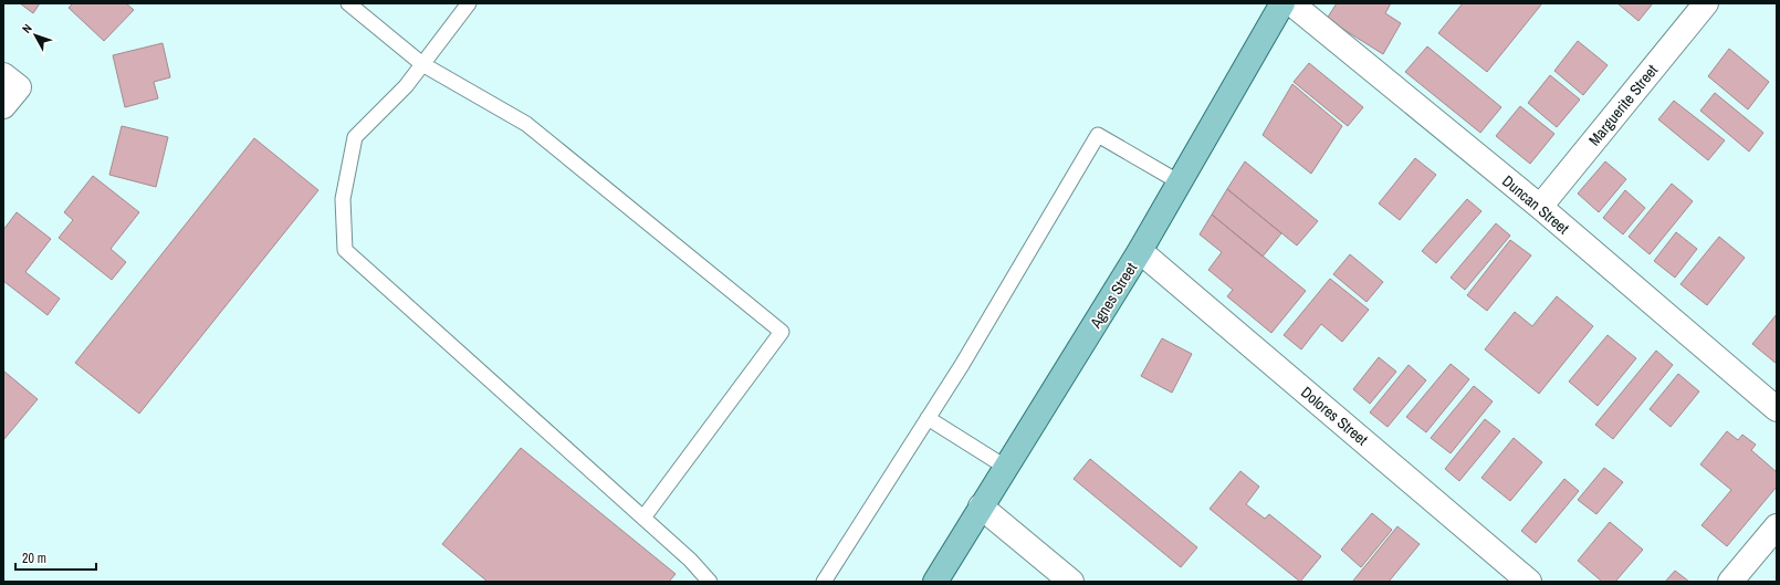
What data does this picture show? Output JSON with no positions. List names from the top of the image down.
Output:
{
  "streets": {
    "main road": ["Agnes Street"],
    "street": ["Marguerite Street", "Duncan Street", "Dolores Street"]
  },
  "crossings": [
    ["Marguerite Street", "Duncan Street"],
    ["Agnes Street", "Dolores Street"]
  ],
  "scale_bar": "20 m",
  "north": "top left"
}
